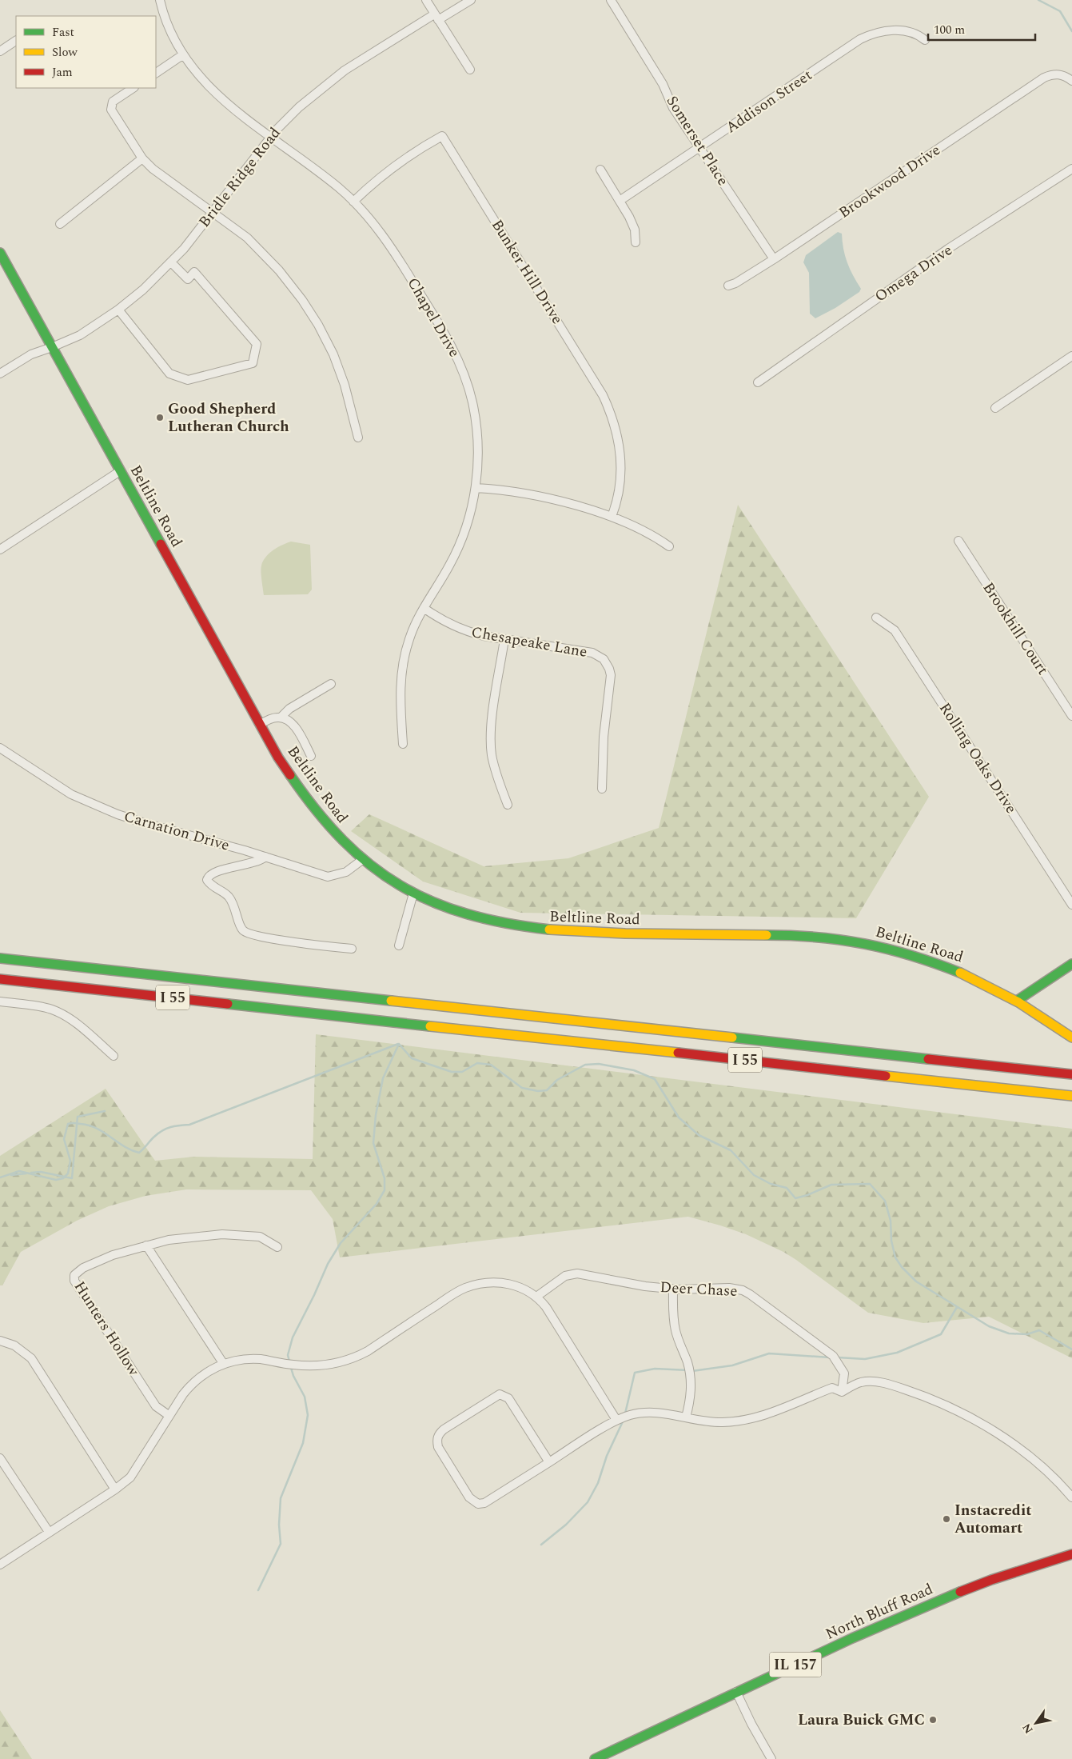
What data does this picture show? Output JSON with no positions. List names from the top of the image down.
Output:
{
  "streets": {
    "main road": [
      "Beltline Road",
      "I 55",
      "North Bluff Road",
      "IL 157"
    ],
    "street": [
      "Addison Street",
      "Somerset Place",
      "Bridle Ridge Road",
      "Brookwood Drive",
      "Bunker Hill Drive",
      "Omega Drive",
      "Chapel Drive",
      "Brookhill Court",
      "Chesapeake Lane",
      "Rolling Oaks Drive",
      "Carnation Drive",
      "Deer Chase",
      "Hunters Hollow"
    ]
  },
  "crossings": [
    ["Addison Street", "Somerset Place"],
    ["Somerset Place", "Brookwood Drive"],
    ["Bridle Ridge Road", "Chapel Drive"],
    ["Bridle Ridge Road", "Beltline Road"],
    ["Bunker Hill Drive", "Chapel Drive"],
    ["Chapel Drive", "Chesapeake Lane"],
    ["Beltline Road", "Carnation Drive"]
  ],
  "places": ["Good Shepherd Lutheran Church", "Instacredit Automart", "Laura Buick GMC"],
  "legend": ["Fast", "Slow", "Jam"],
  "scale_bar": "100 m",
  "north": "bottom left"
}
